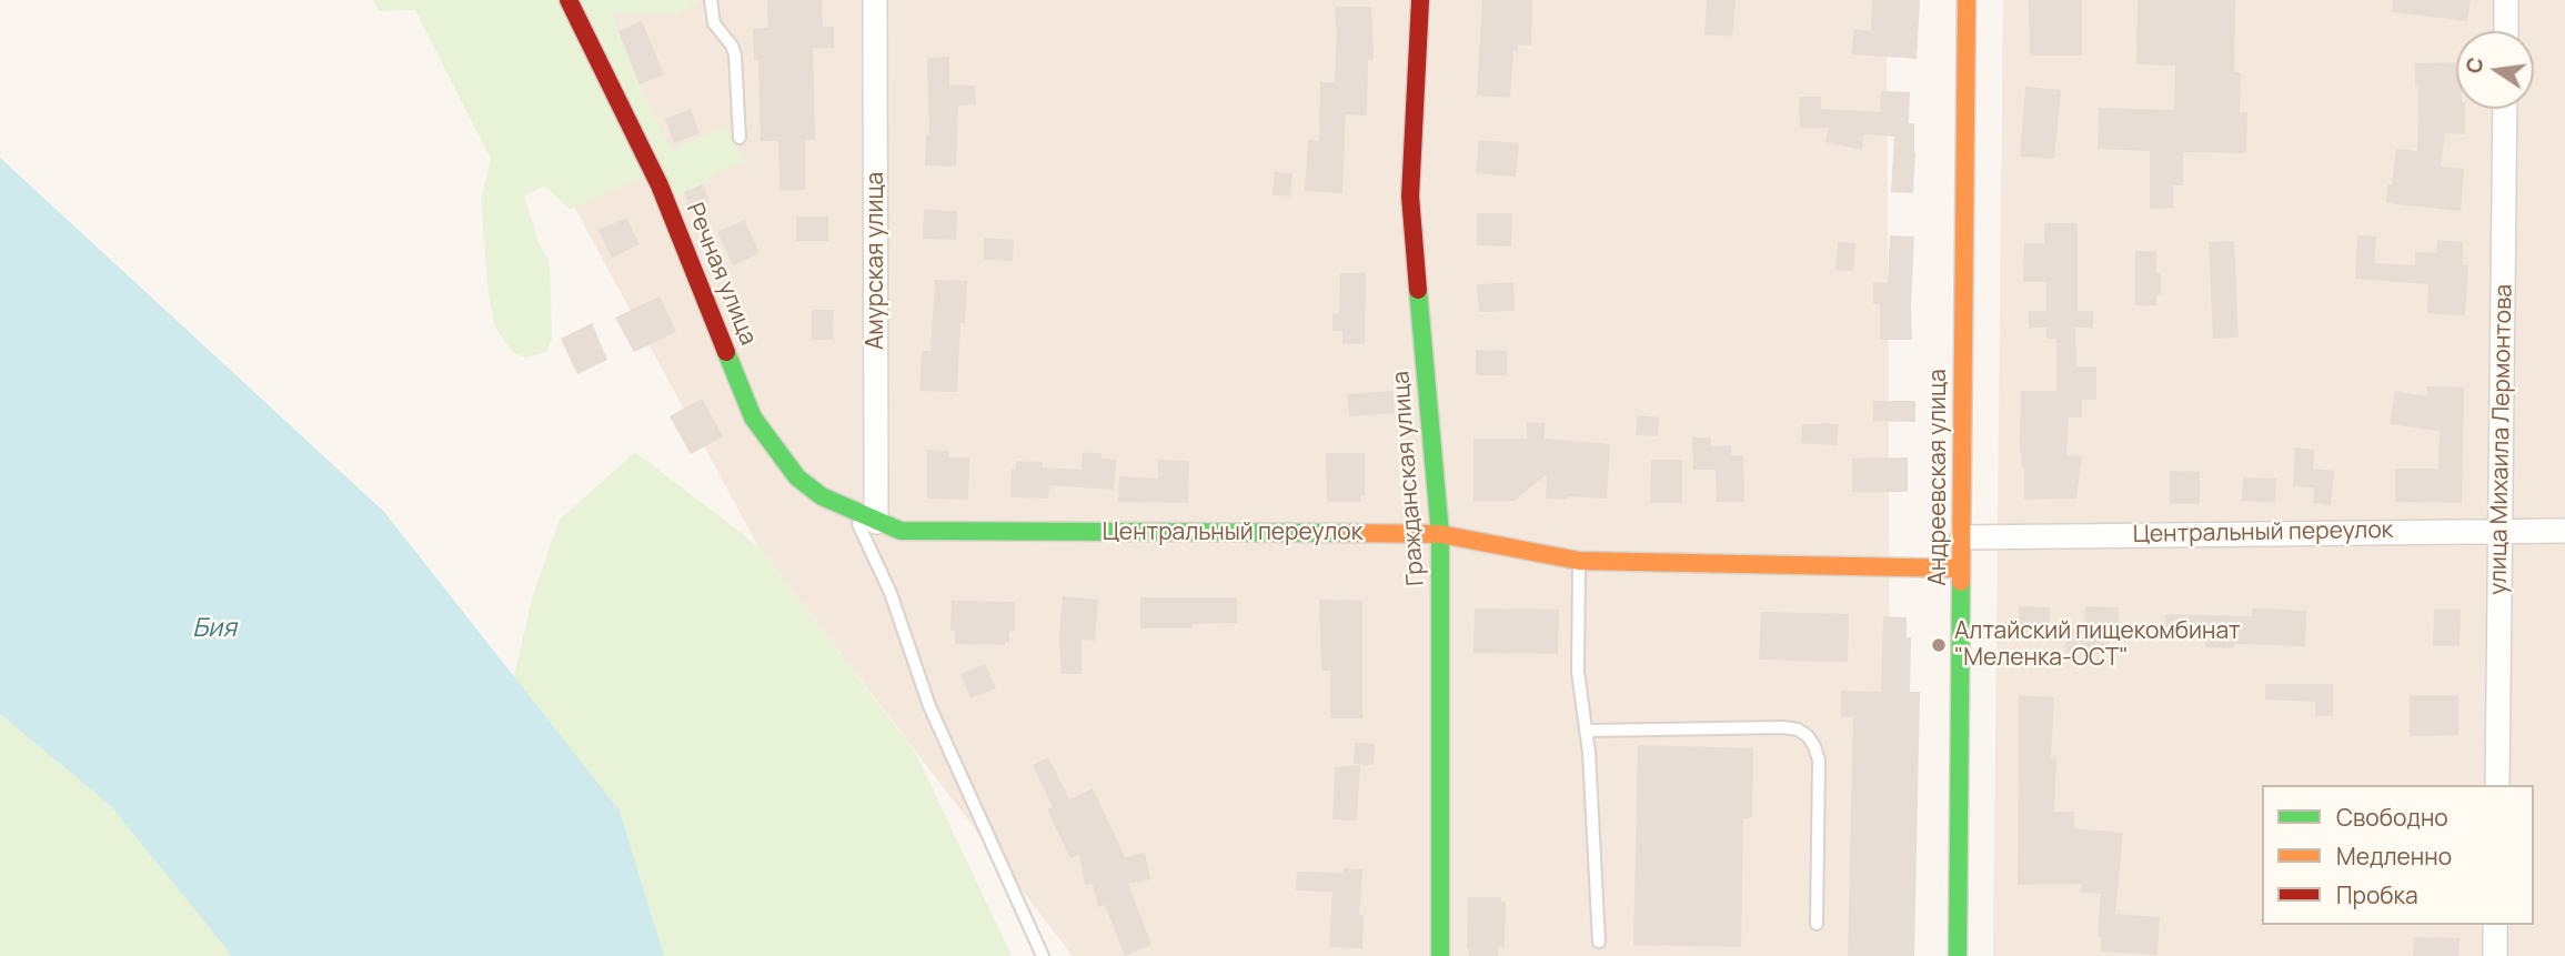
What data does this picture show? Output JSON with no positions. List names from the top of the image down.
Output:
{
  "streets": {
    "street": [
      "Амурская улица",
      "Речная улица",
      "улица Михаила Лермонтова",
      "Андреевская улица",
      "Гражданская улица",
      "Центральный переулок"
    ]
  },
  "crossings": [
    ["Амурская улица", "Речная улица"],
    ["Амурская улица", "Центральный переулок"],
    ["Речная улица", "Центральный переулок"],
    ["улица Михаила Лермонтова", "Центральный переулок"],
    ["Андреевская улица", "Центральный переулок"],
    ["Гражданская улица", "Центральный переулок"]
  ],
  "water": ["Бия"],
  "places": ["Алтайский пищекомбинат \"Меленка-ОСТ\""],
  "legend": ["Свободно", "Медленно", "Пробка"],
  "north": "left"
}
